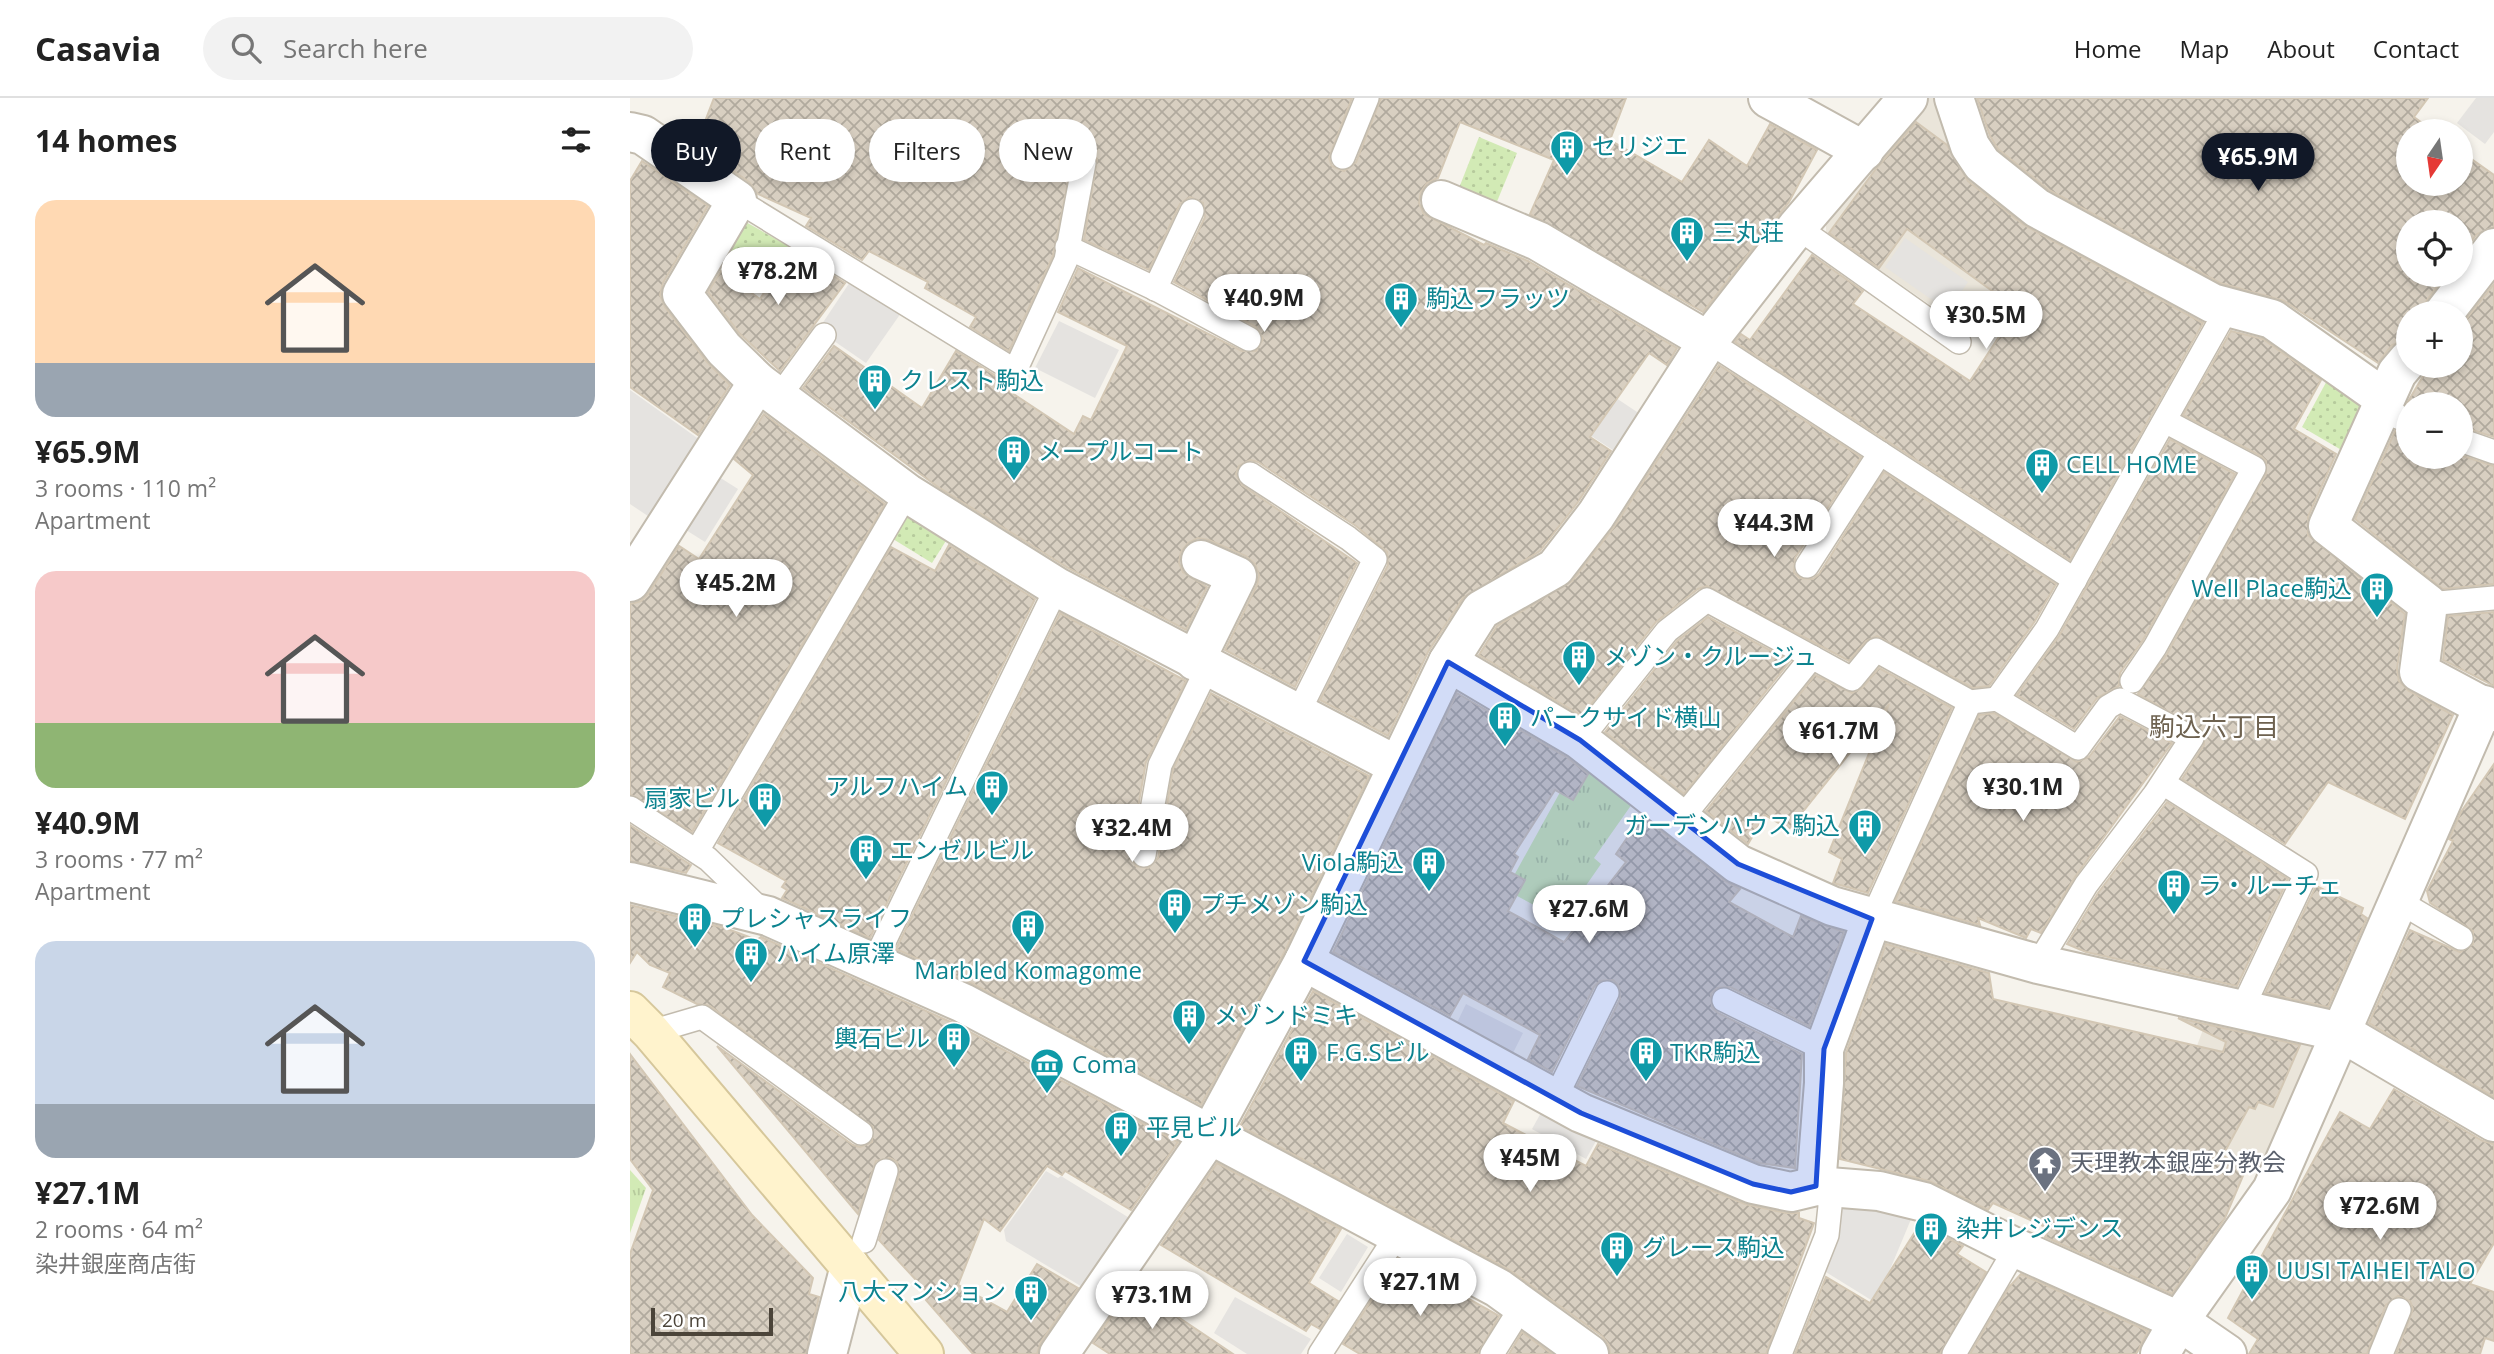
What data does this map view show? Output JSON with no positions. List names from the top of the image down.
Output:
{
  "districts": ["駒込六丁目"],
  "places": {
    "building": [
      "セリジエ",
      "三丸荘",
      "駒込フラッツ",
      "クレスト駒込",
      "メープルコート",
      "CELL HOME",
      "Well Place駒込",
      "メゾン・クルージュ",
      "パークサイド横山",
      "アルフハイム",
      "扇家ビル",
      "ガーデンハウス駒込",
      "エンゼルビル",
      "Viola駒込",
      "ラ・ルーチェ",
      "プチメゾン駒込",
      "プレシャスライフ",
      "Marbled Komagome",
      "ハイム原澤",
      "メゾンドミキ",
      "輿石ビル",
      "F.G.Sビル",
      "TKR駒込",
      "平見ビル",
      "染井レジデンス",
      "グレース駒込",
      "UUSI TAIHEI TALO",
      "八大マンション"
    ],
    "museum": ["Coma"],
    "temple": ["天理教本銀座分教会"]
  },
  "scale_bar": "20 m",
  "north": "bottom",
  "page": {
    "header": "Casavia",
    "search": "Search here",
    "nav": [
      "Home",
      "Map",
      "About",
      "Contact"
    ],
    "heading": "14 homes",
    "map_buttons": ["+", "−"],
    "chip": [
      "Buy",
      "Rent",
      "Filters",
      "New"
    ],
    "price": [
      "¥65.9M",
      "¥78.2M",
      "¥40.9M",
      "¥30.5M",
      "¥44.3M",
      "¥45.2M",
      "¥61.7M",
      "¥30.1M",
      "¥32.4M",
      "¥27.6M",
      "¥45M",
      "¥72.6M",
      "¥27.1M",
      "¥73.1M"
    ],
    "list": [
      {
        "name": "¥65.9M",
        "note": "3 rooms · 110 m² · Apartment"
      },
      {
        "name": "¥40.9M",
        "note": "3 rooms · 77 m² · Apartment"
      },
      {
        "name": "¥27.1M",
        "note": "2 rooms · 64 m² · 染井銀座商店街"
      }
    ],
    "scale": "20 m"
  }
}
